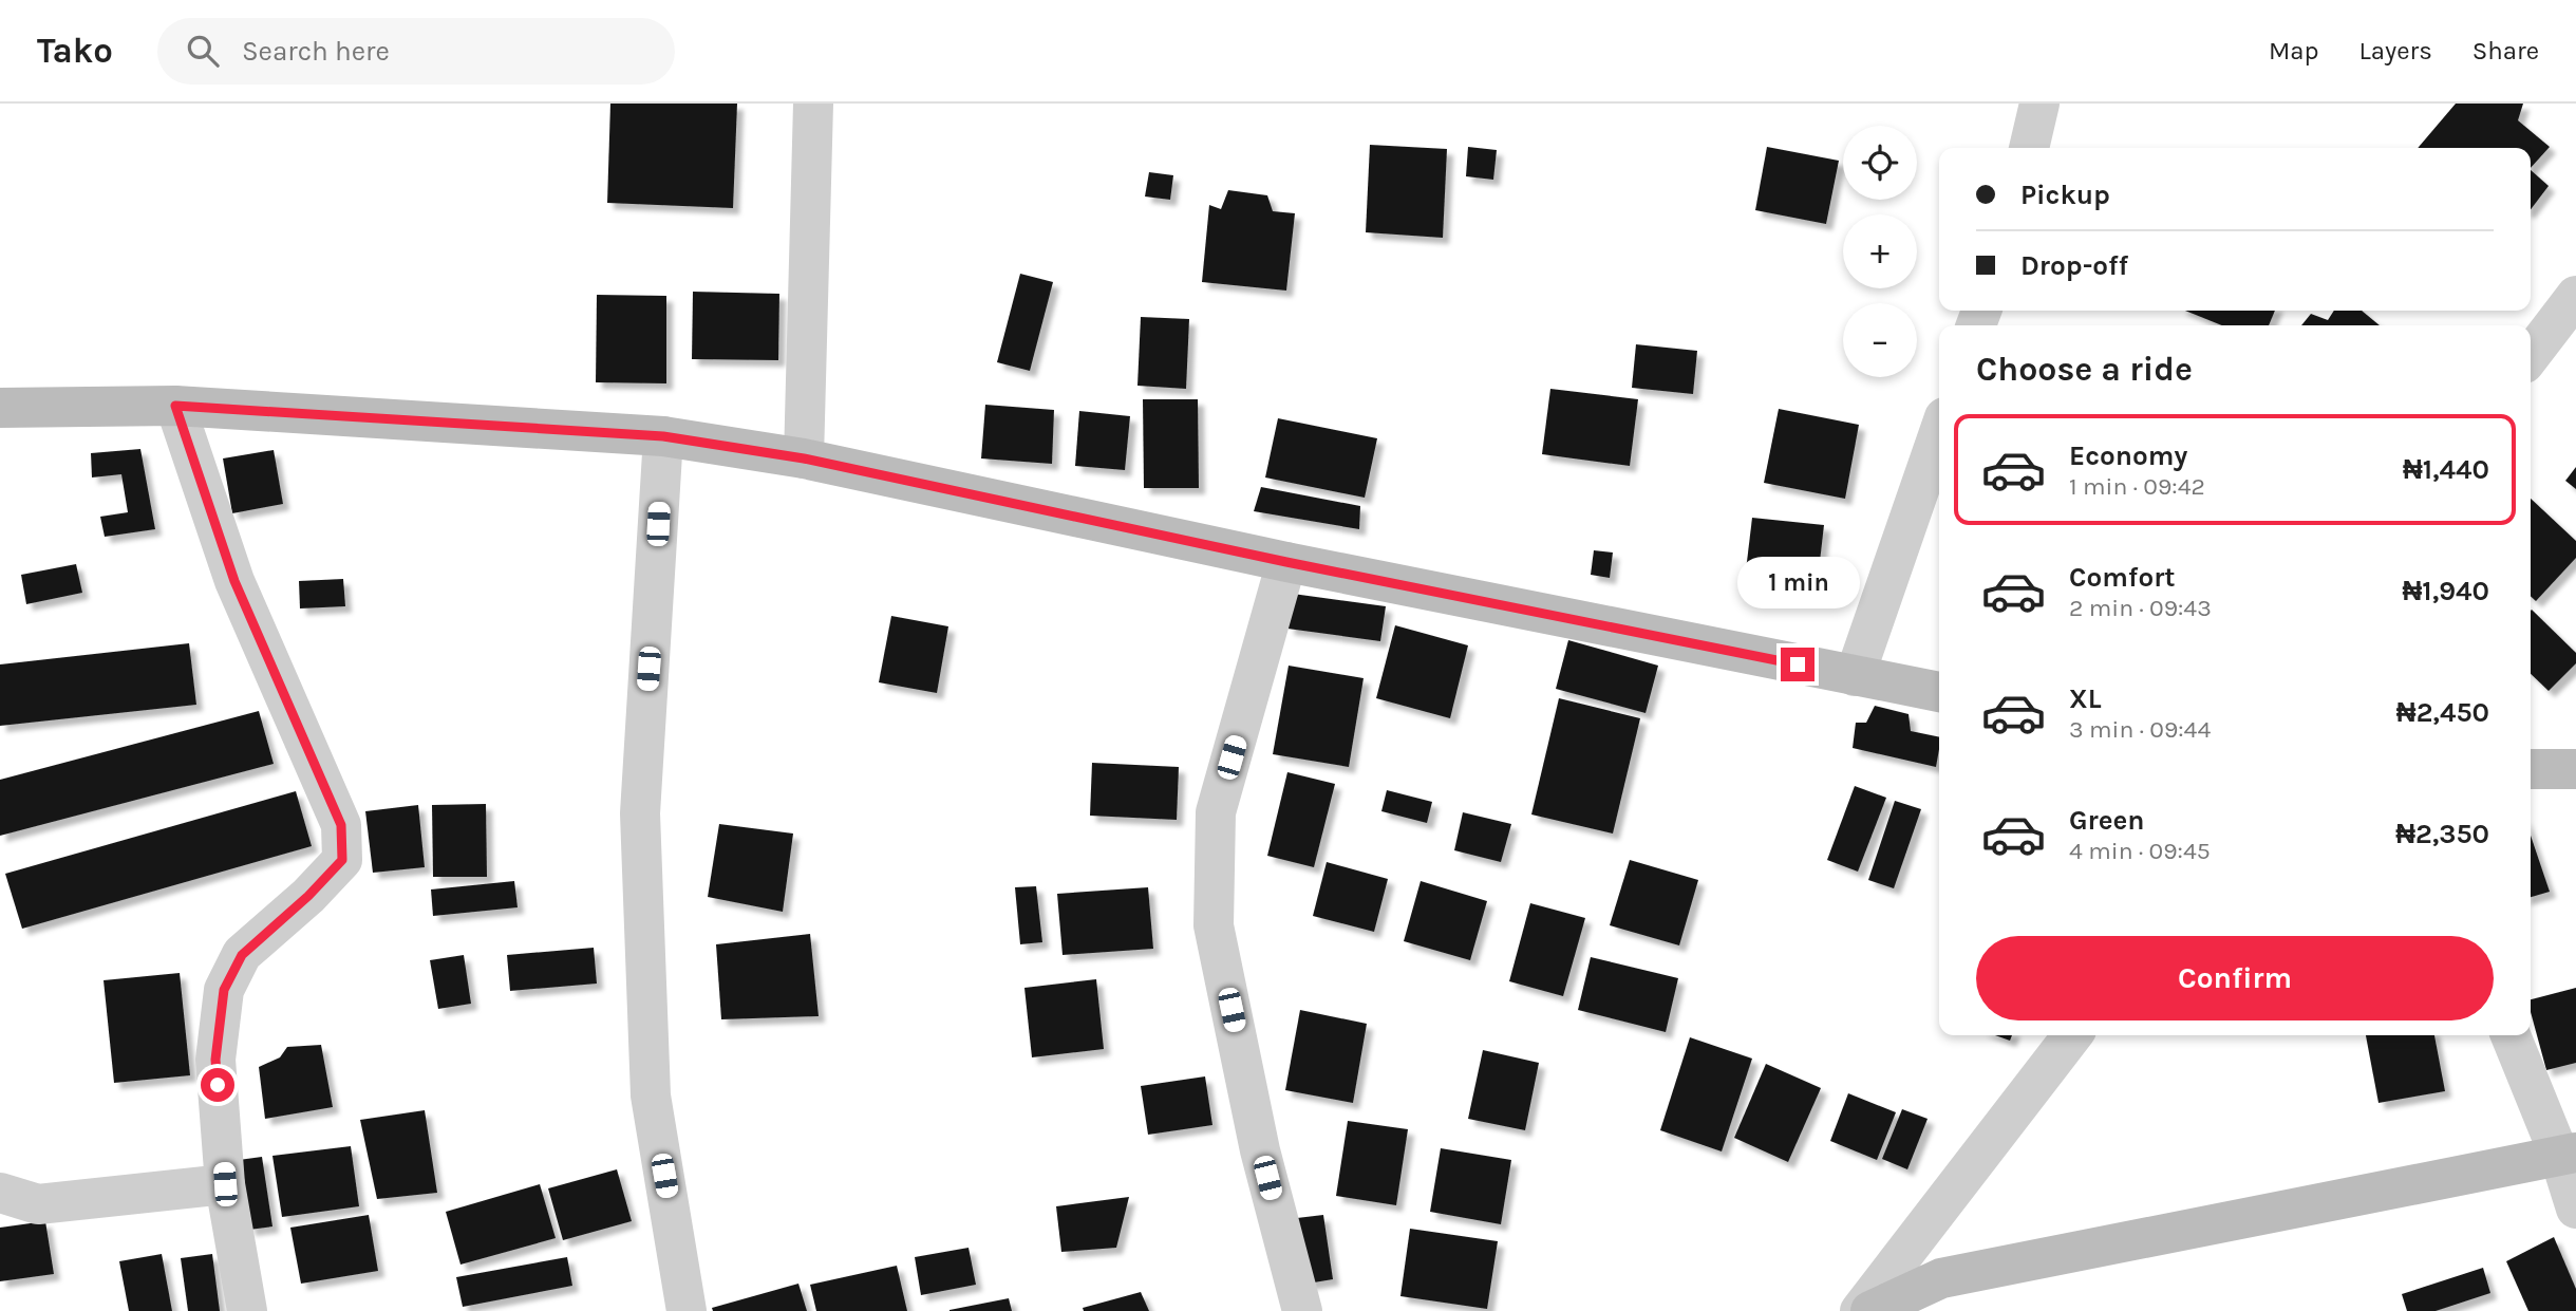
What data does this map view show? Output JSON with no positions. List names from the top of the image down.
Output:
{
  "page": {
    "header": "Tako",
    "search": "Search here",
    "nav": ["Map", "Layers", "Share"],
    "map_buttons": ["+", "−"],
    "banner": ["Pickup", "Drop-off"],
    "heading": "Choose a ride",
    "list": [
      {
        "name": "Economy",
        "note": "1 min · 09:42",
        "value": "₦1,440"
      },
      {
        "name": "Comfort",
        "note": "2 min · 09:43",
        "value": "₦1,940"
      },
      {
        "name": "XL",
        "note": "3 min · 09:44",
        "value": "₦2,450"
      },
      {
        "name": "Green",
        "note": "4 min · 09:45",
        "value": "₦2,350"
      }
    ],
    "bubble": "1 min",
    "buttons": "Confirm"
  }
}
